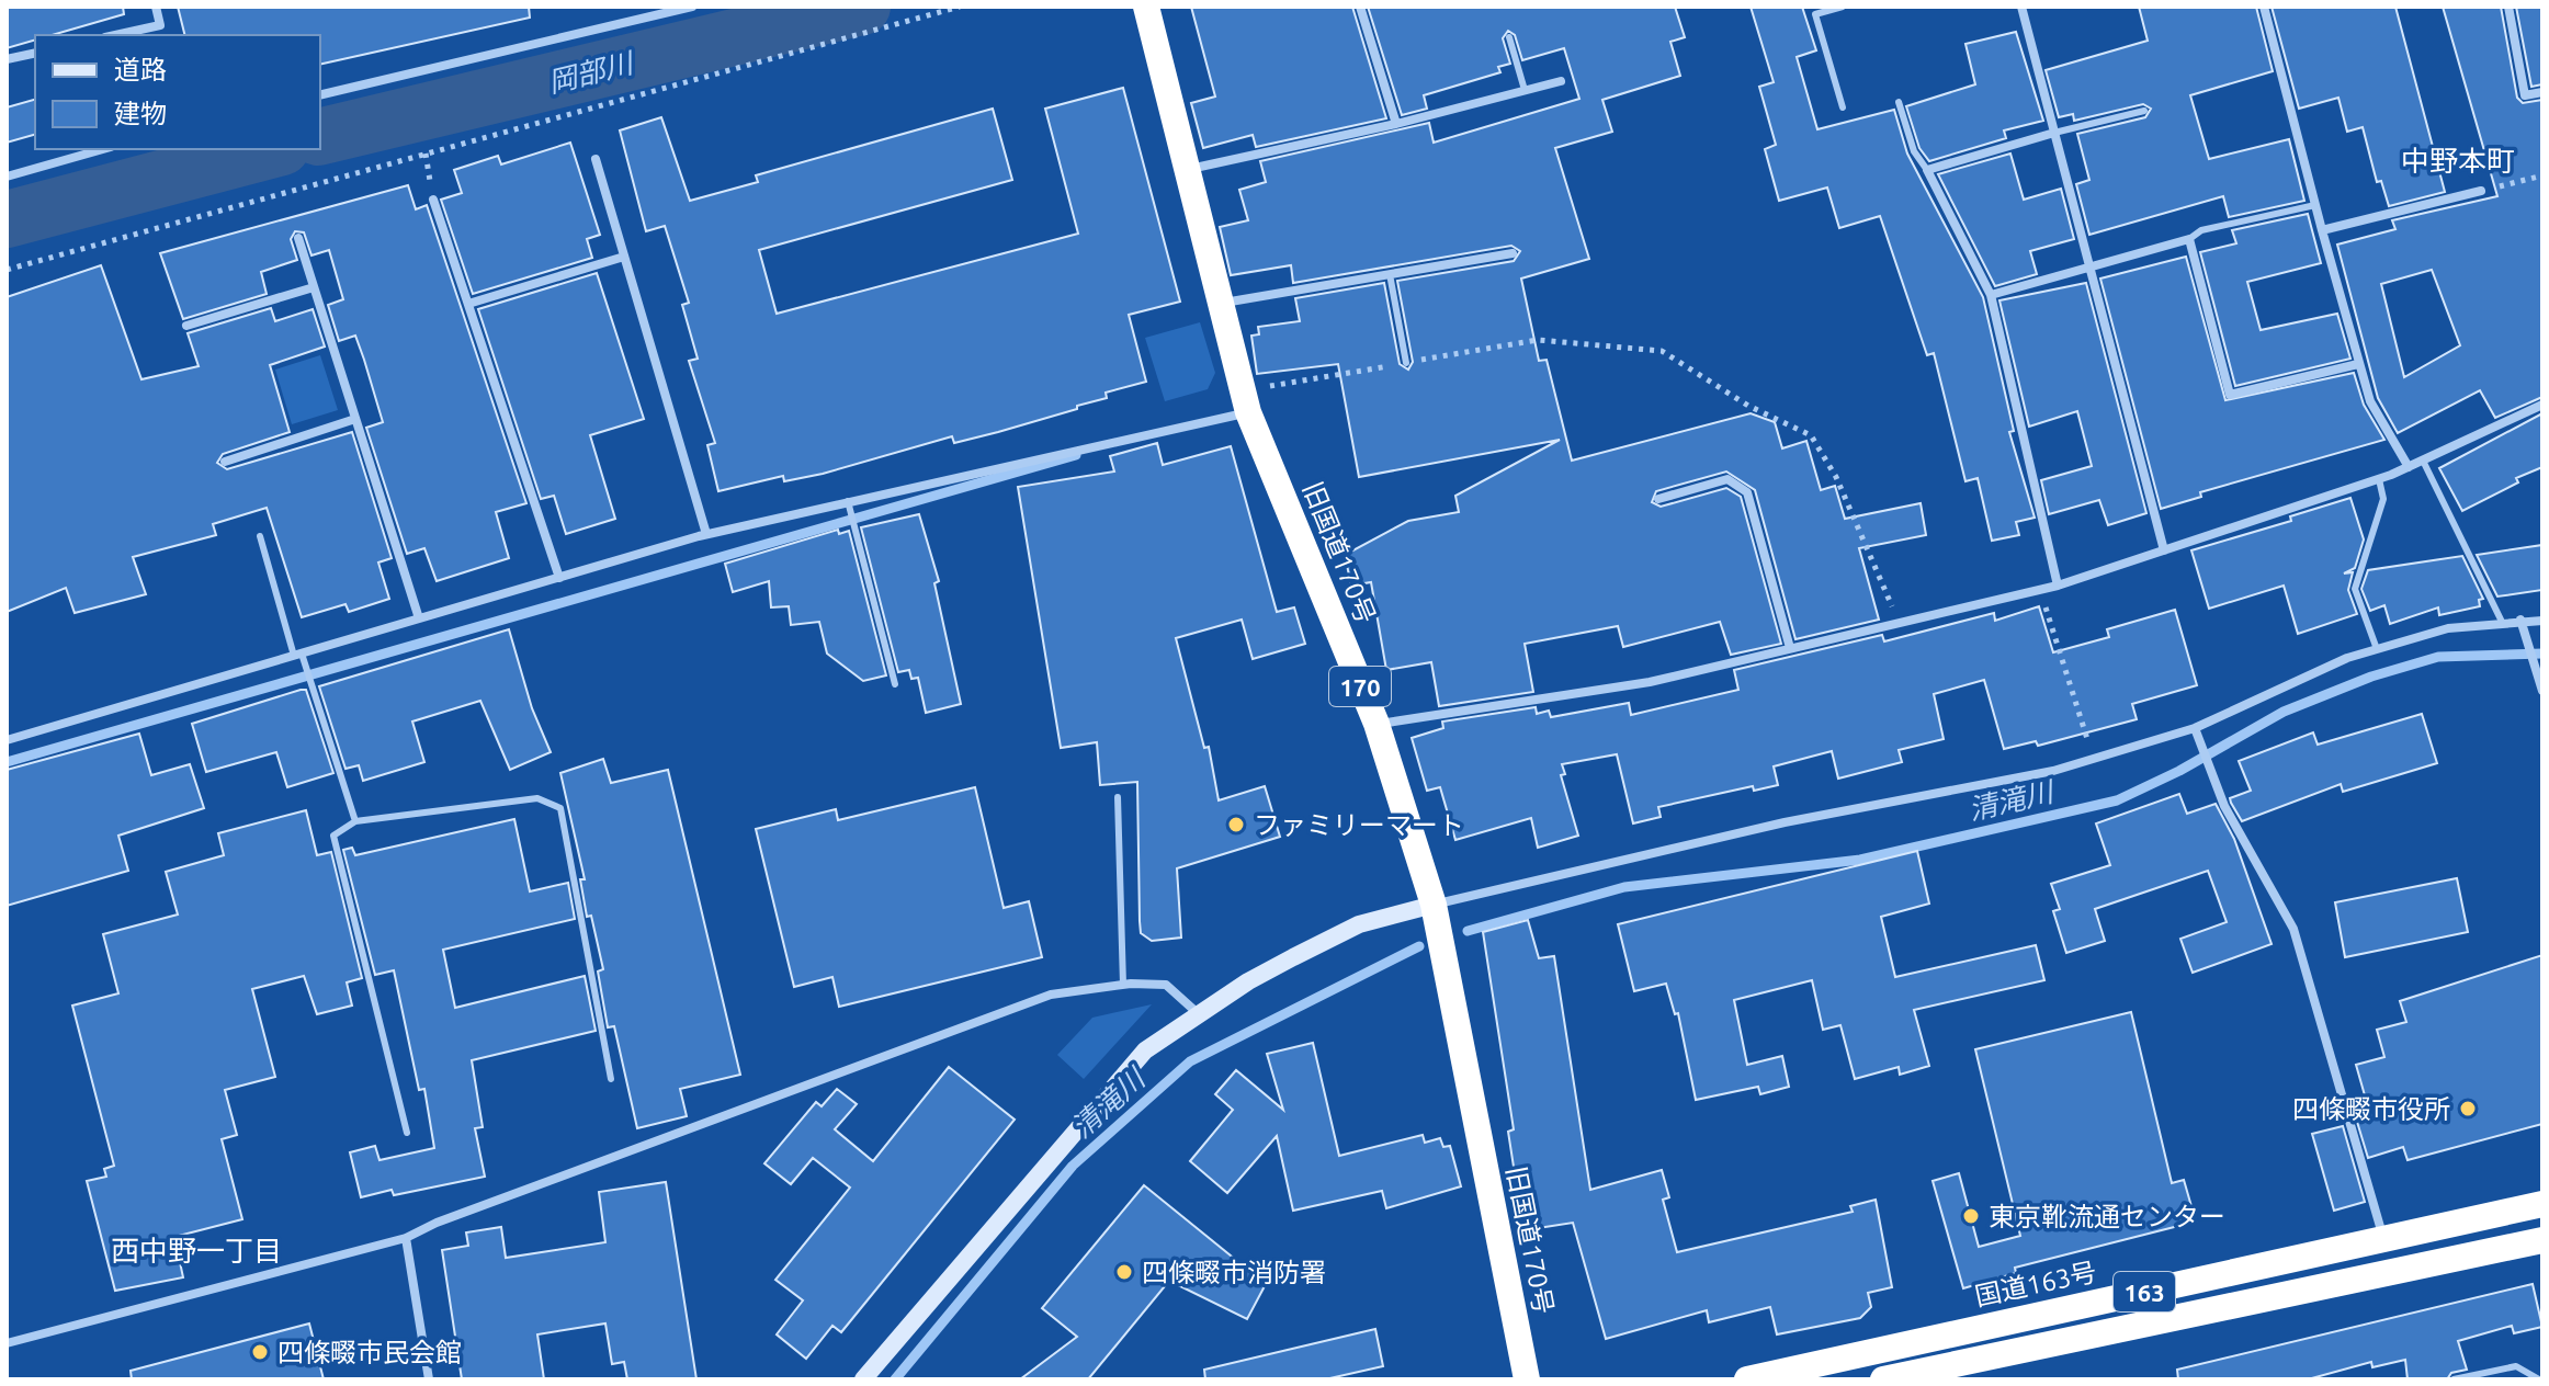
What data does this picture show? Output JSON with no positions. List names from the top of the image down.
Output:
{
  "streets": {
    "highway": [
      "旧国道170号",
      "170",
      "国道163号",
      "163"
    ]
  },
  "districts": ["中野本町", "西中野一丁目"],
  "water": ["岡部川", "清滝川"],
  "places": [
    "ファミリーマート",
    "四條畷市役所",
    "東京靴流通センター",
    "四條畷市消防署",
    "四條畷市民会館"
  ],
  "legend": ["道路", "建物"]
}
